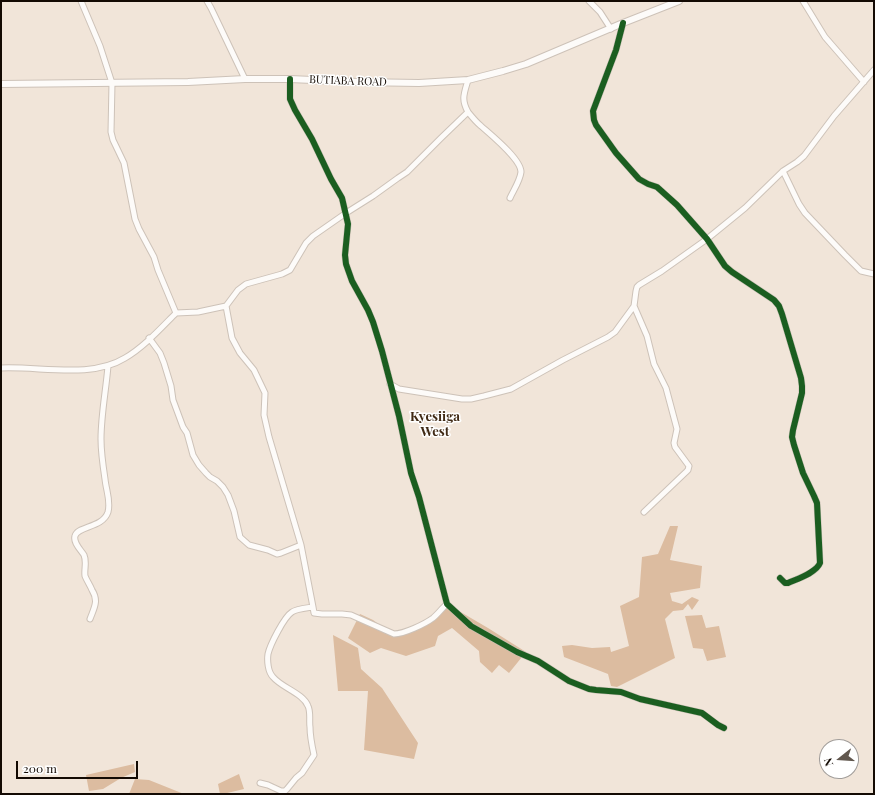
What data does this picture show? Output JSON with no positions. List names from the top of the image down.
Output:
{
  "streets": {
    "main road": ["BUTIABA ROAD"]
  },
  "districts": ["Kyesiiga West"],
  "scale_bar": "200 m",
  "north": "left"
}
